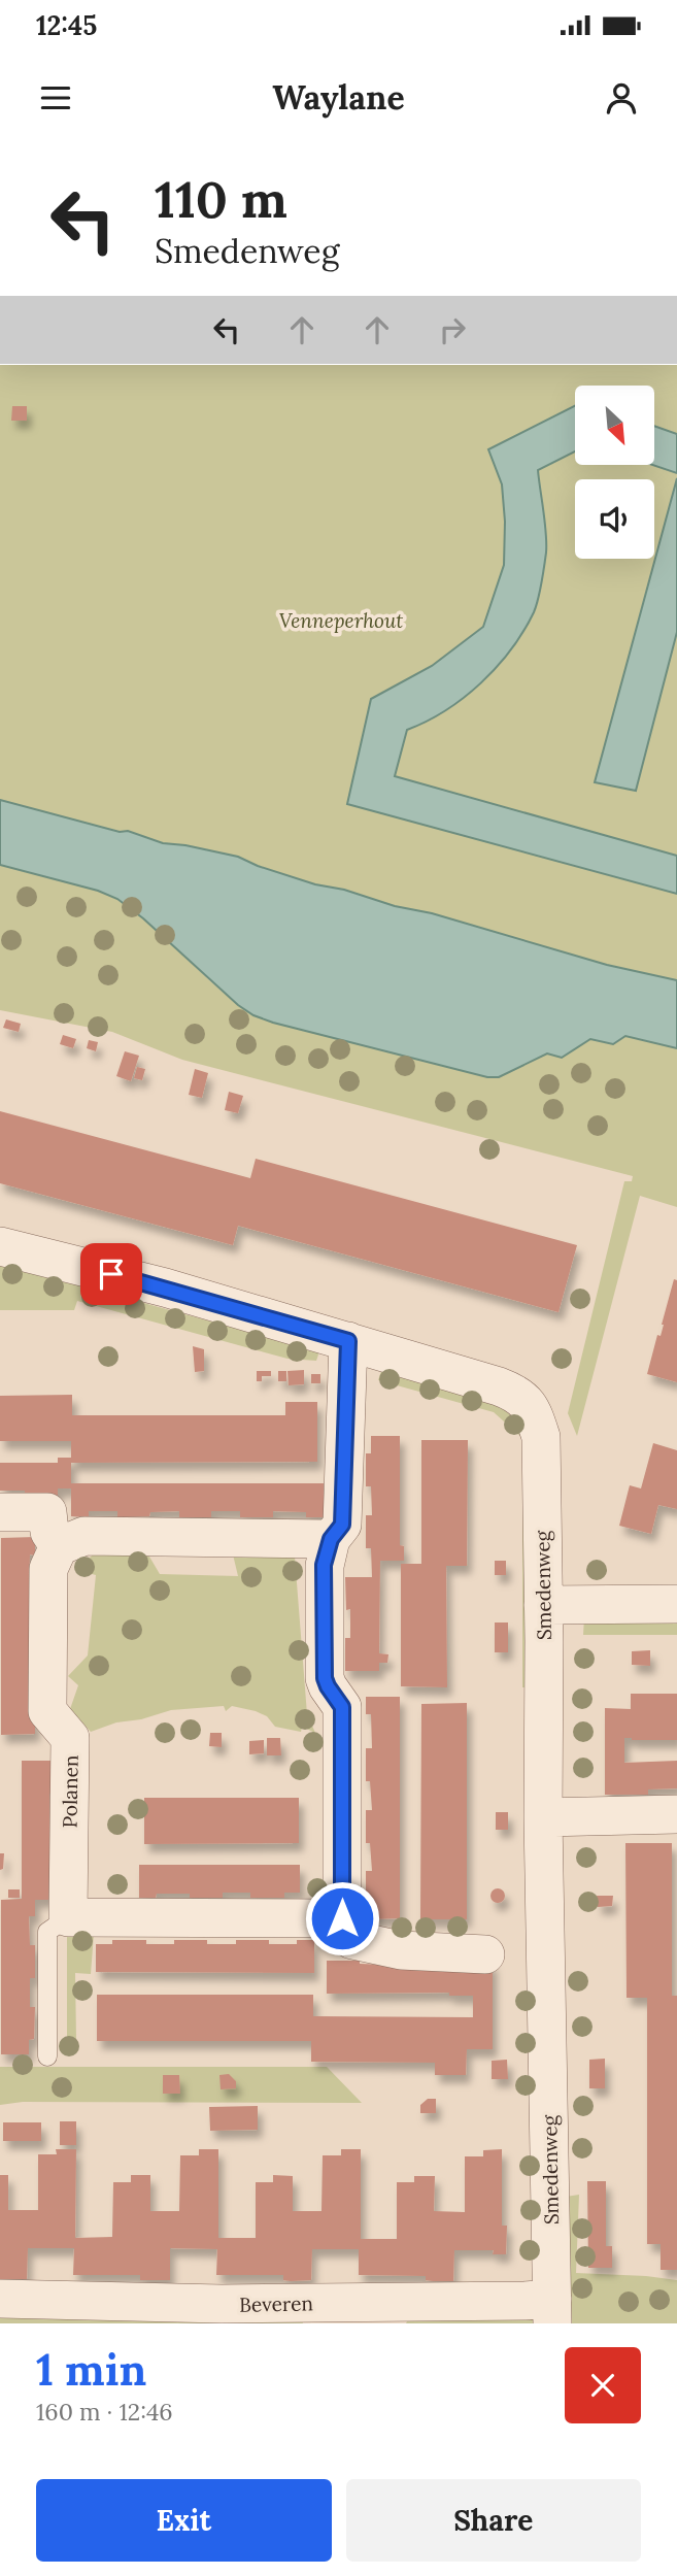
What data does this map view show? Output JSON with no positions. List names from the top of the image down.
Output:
{
  "streets": {
    "street": ["Smedenweg", "Polanen", "Beveren"]
  },
  "crossings": [
    ["Smedenweg", "Beveren"]
  ],
  "parks": ["Venneperhout"],
  "north": "bottom right",
  "page": {
    "status": "12:45",
    "header": "Waylane",
    "turn": ["110 m", "Smedenweg"],
    "heading": ["1 min", "160 m · 12:46"],
    "buttons": ["Exit", "Share"]
  }
}
